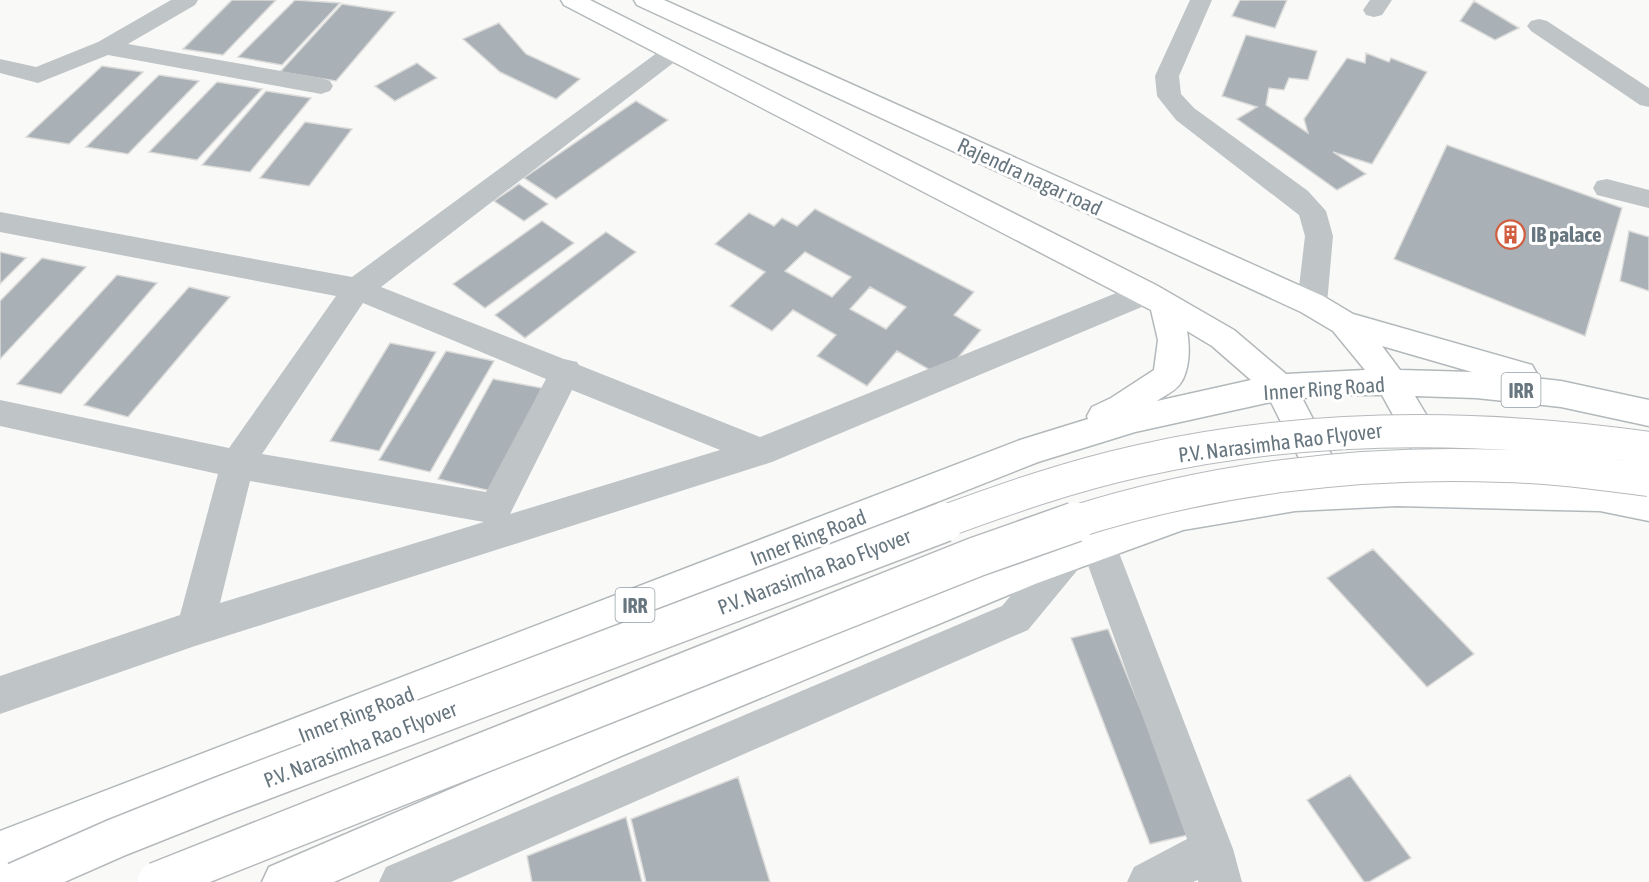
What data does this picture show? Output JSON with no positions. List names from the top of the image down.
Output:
{
  "streets": {
    "main road": [
      "Rajendra nagar road",
      "Inner Ring Road",
      "IRR",
      "P.V. Narasimha Rao Flyover"
    ]
  },
  "crossings": [
    ["Rajendra nagar road", "Inner Ring Road"]
  ],
  "places": {
    "building": ["IB palace"]
  }
}
